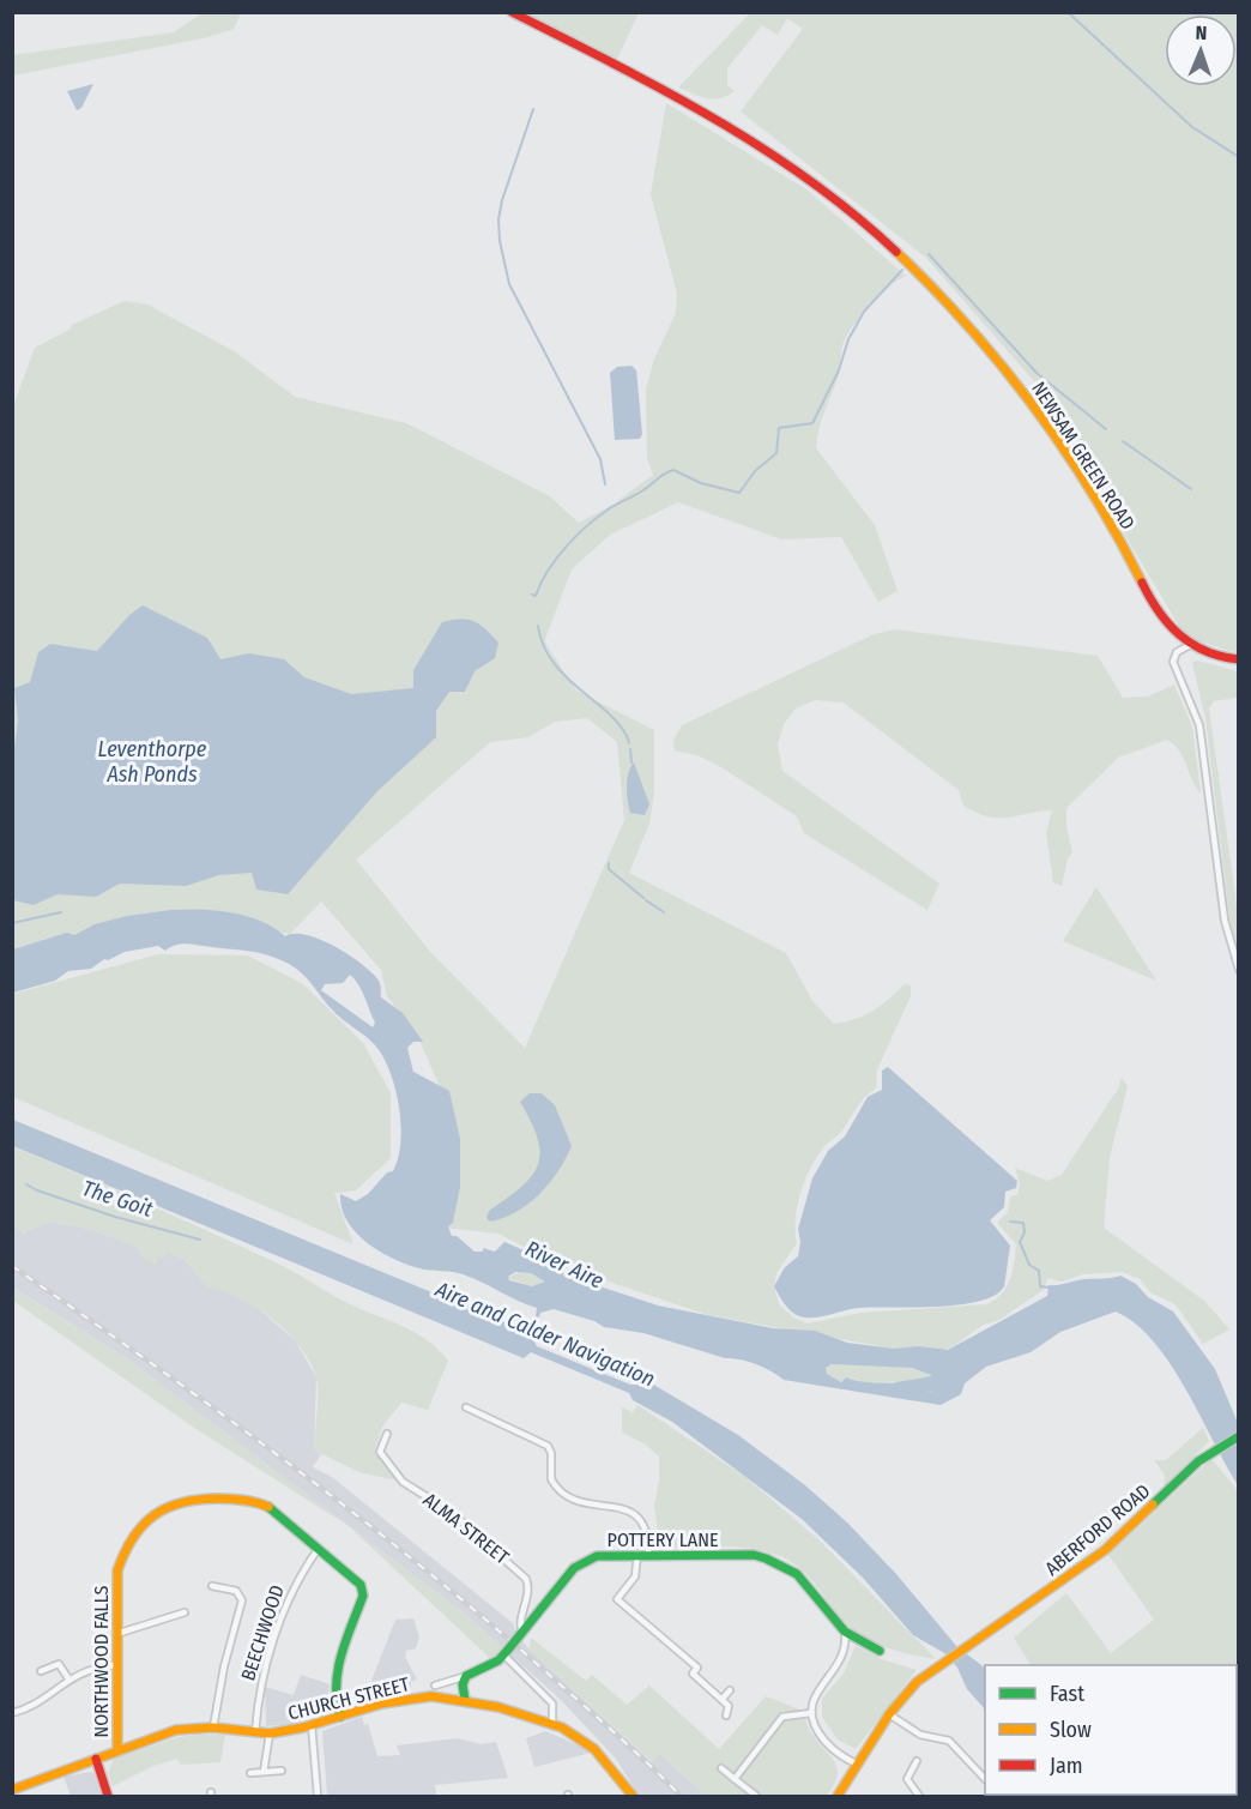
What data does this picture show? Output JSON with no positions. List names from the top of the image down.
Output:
{
  "streets": {
    "street": [
      "NEWSAM GREEN ROAD",
      "ALMA STREET",
      "ABERFORD ROAD",
      "POTTERY LANE",
      "BEECHWOOD",
      "NORTHWOOD FALLS",
      "CHURCH STREET"
    ]
  },
  "crossings": [
    ["ALMA STREET", "POTTERY LANE"],
    ["POTTERY LANE", "CHURCH STREET"],
    ["BEECHWOOD", "NORTHWOOD FALLS"],
    ["BEECHWOOD", "CHURCH STREET"],
    ["NORTHWOOD FALLS", "CHURCH STREET"]
  ],
  "water": [
    "Leventhorpe Ash Ponds",
    "The Goit",
    "River Aire",
    "Aire and Calder Navigation"
  ],
  "legend": ["Fast", "Slow", "Jam"],
  "north": "top"
}
